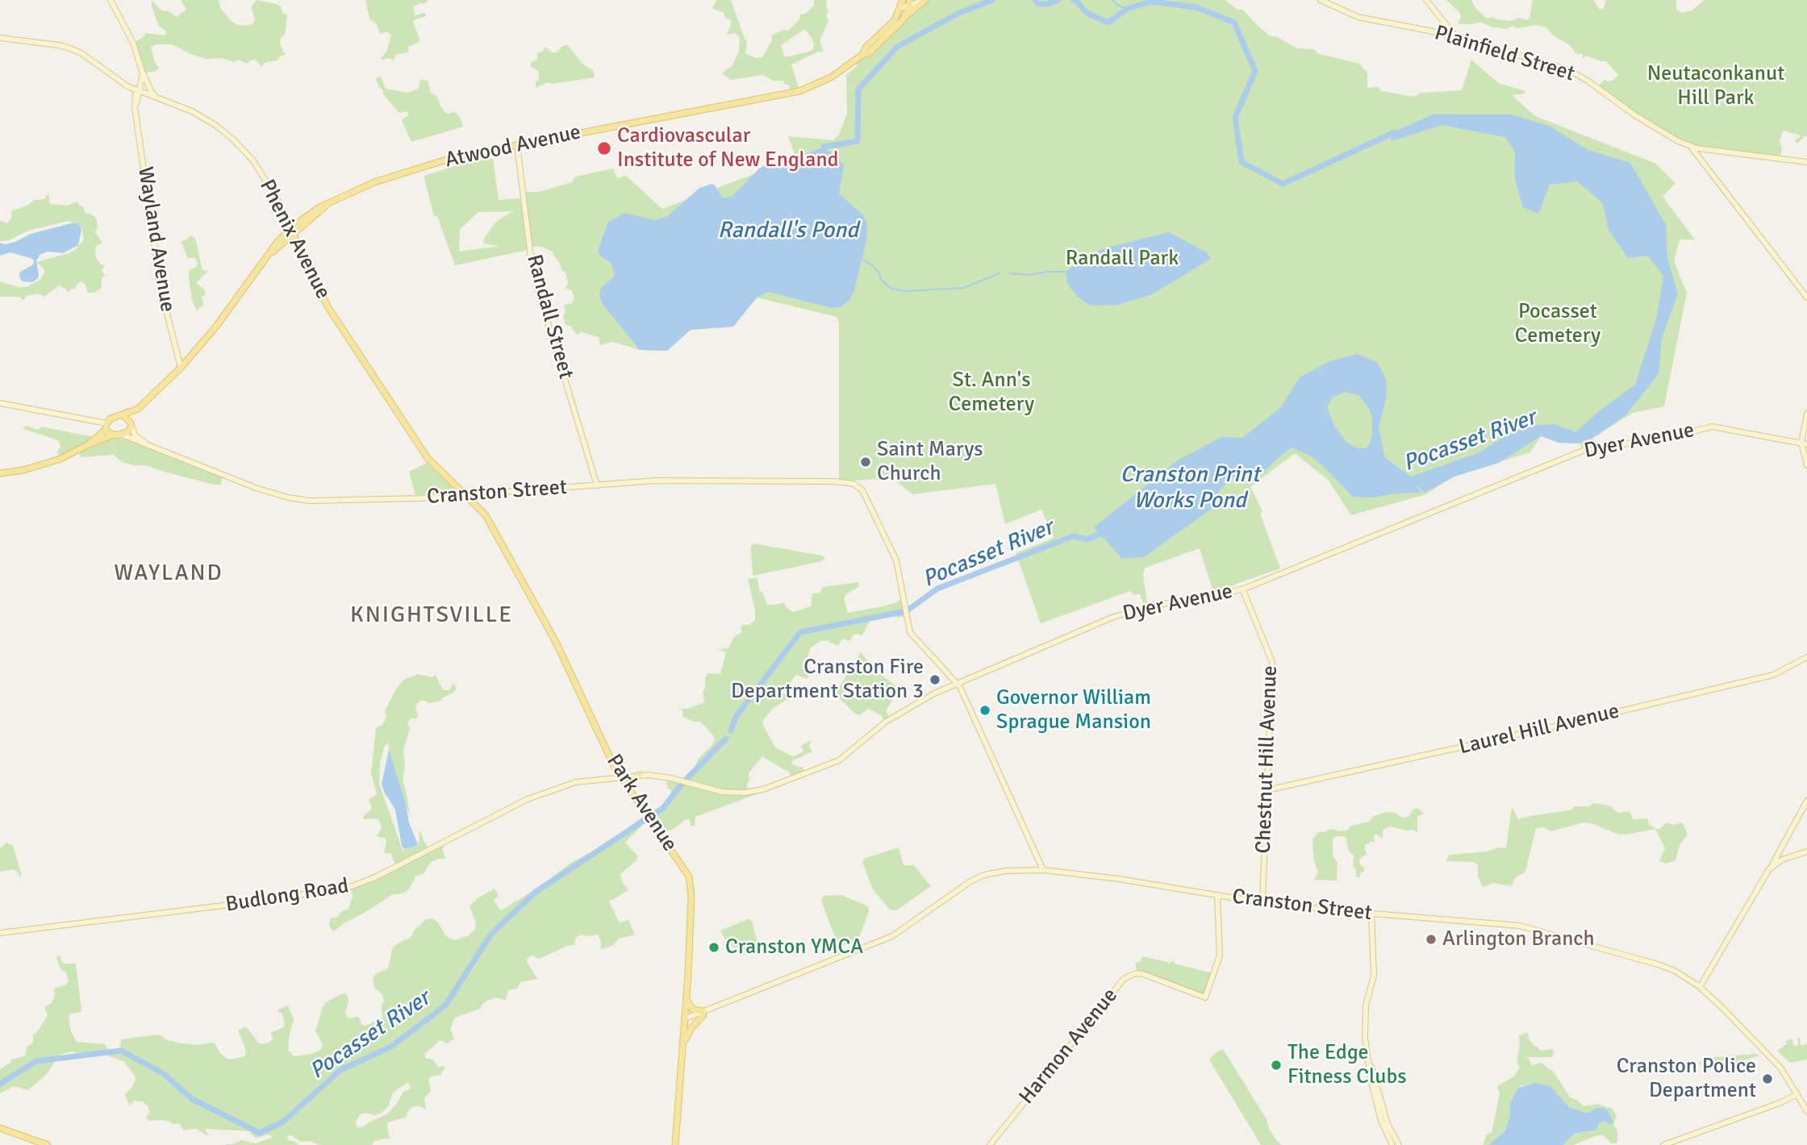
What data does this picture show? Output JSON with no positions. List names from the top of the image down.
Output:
{
  "streets": {
    "main road": [
      "Plainfield Street",
      "Atwood Avenue",
      "Wayland Avenue",
      "Phenix Avenue",
      "Randall Street",
      "Dyer Avenue",
      "Cranston Street",
      "Laurel Hill Avenue",
      "Chestnut Hill Avenue",
      "Park Avenue",
      "Budlong Road",
      "Harmon Avenue"
    ]
  },
  "crossings": [
    ["Atwood Avenue", "Wayland Avenue"],
    ["Atwood Avenue", "Phenix Avenue"],
    ["Atwood Avenue", "Randall Street"],
    ["Atwood Avenue", "Cranston Street"],
    ["Wayland Avenue", "Phenix Avenue"],
    ["Phenix Avenue", "Cranston Street"],
    ["Phenix Avenue", "Park Avenue"],
    ["Randall Street", "Cranston Street"],
    ["Dyer Avenue", "Cranston Street"],
    ["Dyer Avenue", "Chestnut Hill Avenue"],
    ["Dyer Avenue", "Park Avenue"],
    ["Dyer Avenue", "Budlong Road"],
    ["Cranston Street", "Chestnut Hill Avenue"],
    ["Cranston Street", "Park Avenue"],
    ["Cranston Street", "Harmon Avenue"],
    ["Laurel Hill Avenue", "Chestnut Hill Avenue"],
    ["Park Avenue", "Budlong Road"]
  ],
  "districts": ["WAYLAND", "KNIGHTSVILLE"],
  "water": ["Randall's Pond", "Pocasset River", "Cranston Print Works Pond"],
  "parks": [
    "Neutaconkanut Hill Park",
    "Randall Park",
    "Pocasset Cemetery",
    "St. Ann's Cemetery"
  ],
  "places": [
    "Cardiovascular Institute of New England",
    "Saint Marys Church",
    "Cranston Fire Department Station 3",
    "Governor William Sprague Mansion",
    "Arlington Branch",
    "Cranston YMCA",
    "The Edge Fitness Clubs",
    "Cranston Police Department"
  ]
}
